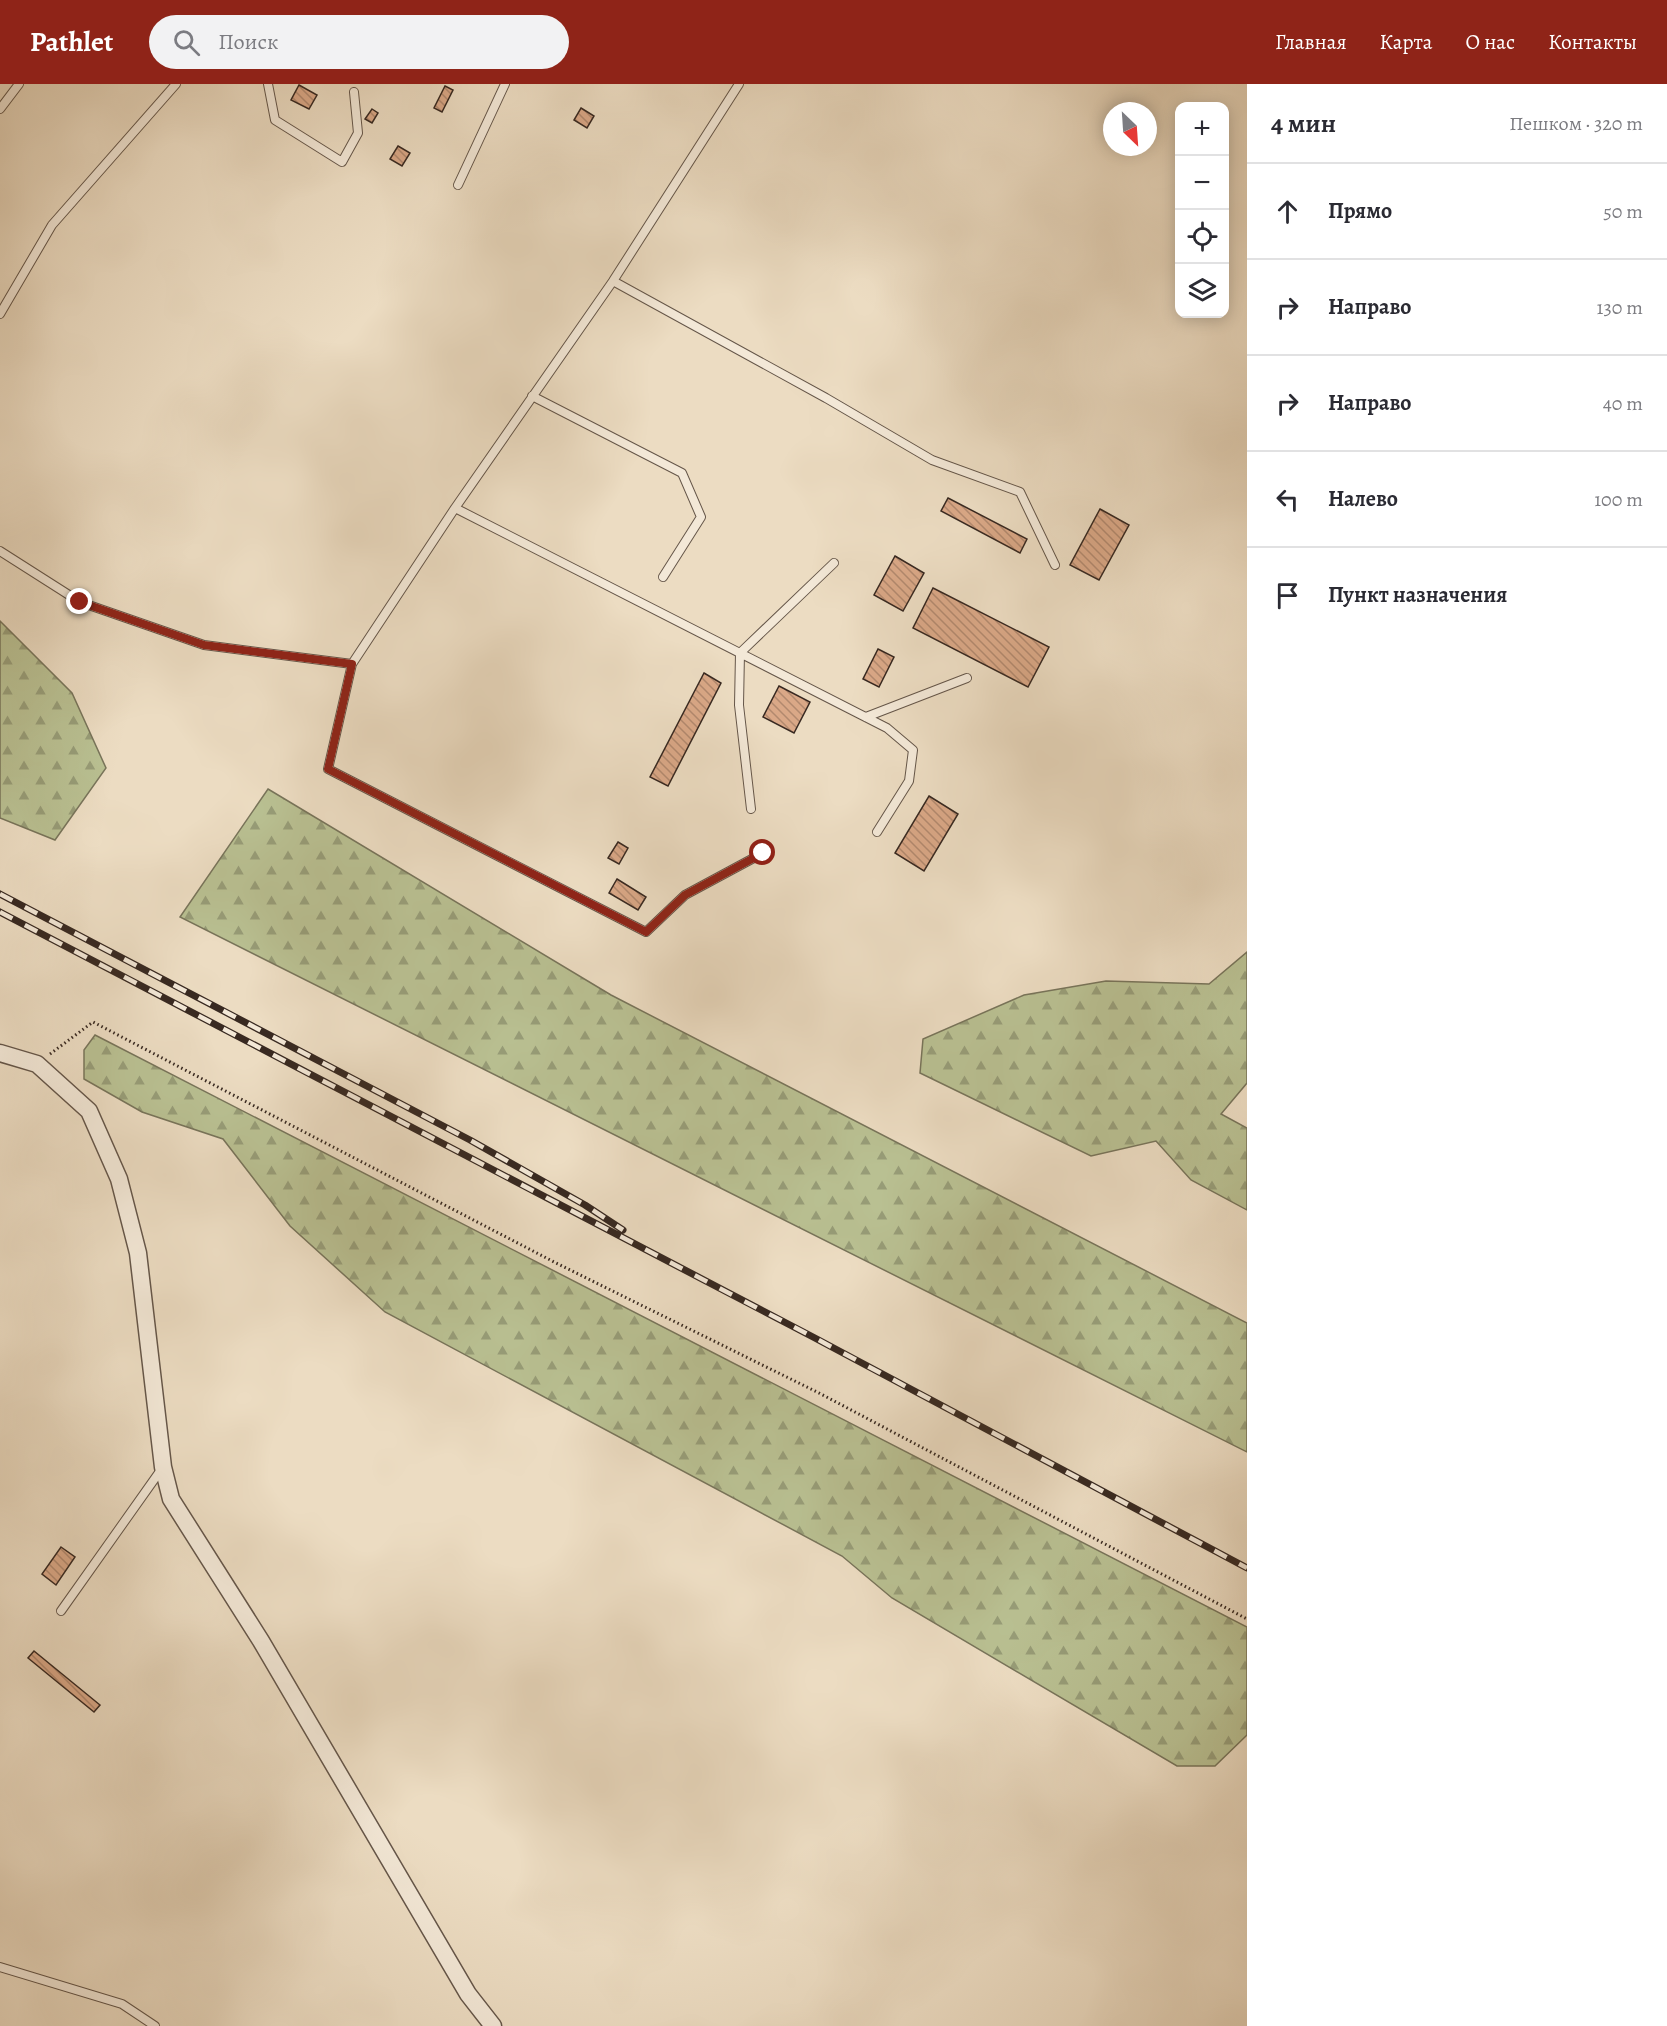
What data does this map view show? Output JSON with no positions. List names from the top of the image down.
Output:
{
  "north": "bottom right",
  "page": {
    "header": "Pathlet",
    "search": "Поиск",
    "nav": [
      "Главная",
      "Карта",
      "О нас",
      "Контакты"
    ],
    "heading": ["4 мин", "Пешком · 320 m"],
    "map_buttons": ["+", "−"],
    "list": [
      ["Прямо", "50 m"],
      ["Направо", "130 m"],
      ["Направо", "40 m"],
      ["Налево", "100 m"],
      "Пункт назначения"
    ]
  }
}
